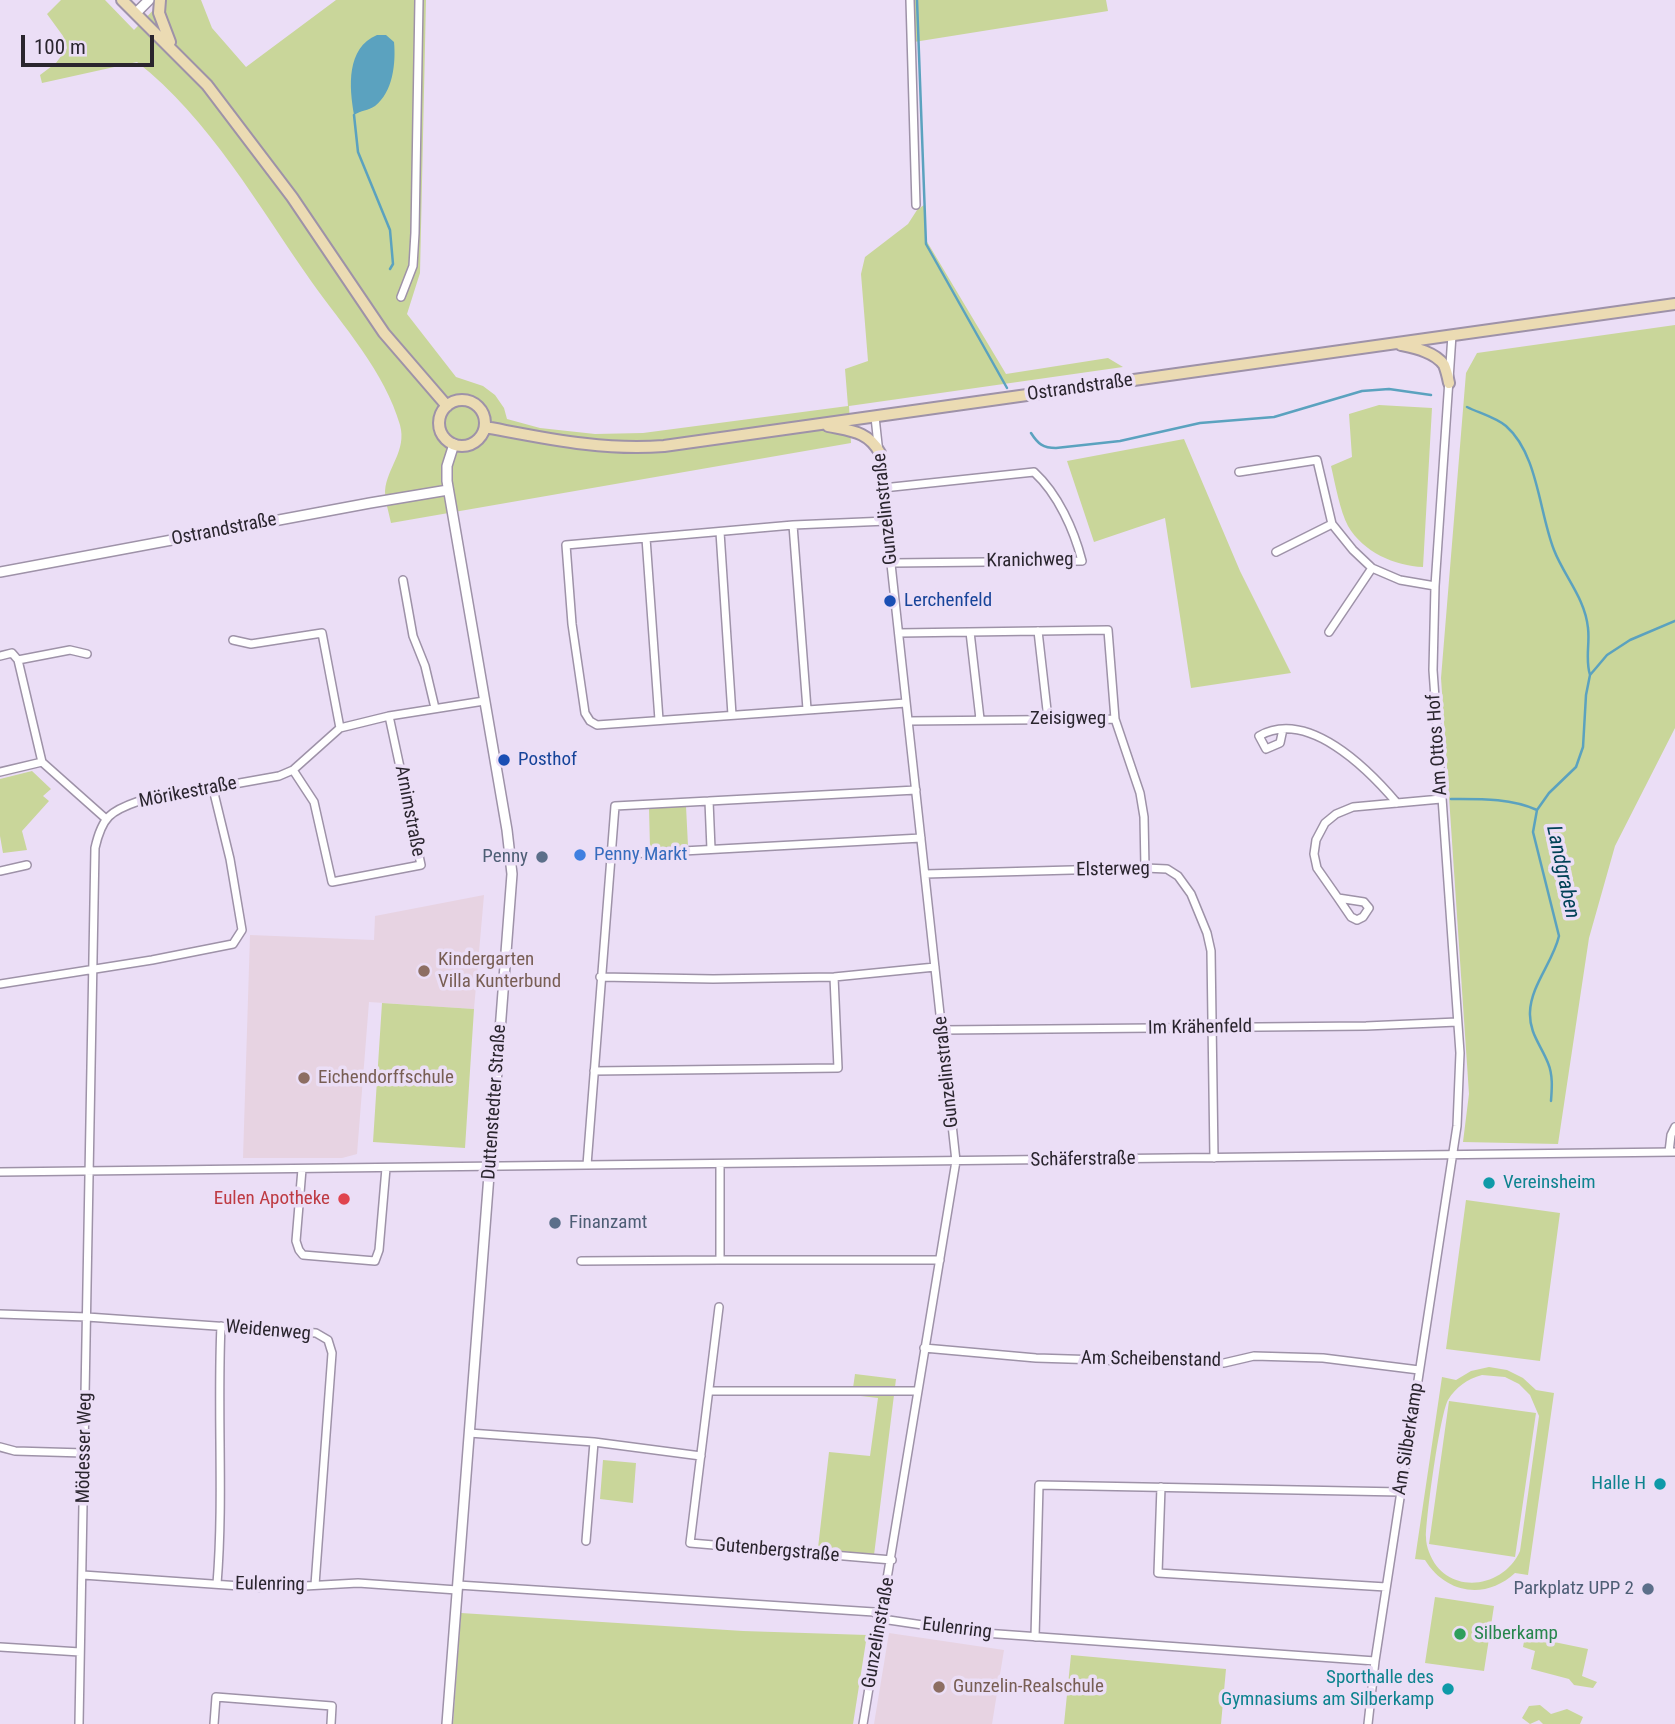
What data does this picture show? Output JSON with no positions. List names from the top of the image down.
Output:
{
  "streets": {
    "main road": ["Ostrandstraße"],
    "street": [
      "Gunzelinstraße",
      "Kranichweg",
      "Zeisigweg",
      "Am Ottos Hof",
      "Mörikestraße",
      "Arnimstraße",
      "Elsterweg",
      "Im Krähenfeld",
      "Duttenstedter Straße",
      "Schäferstraße",
      "Weidenweg",
      "Am Scheibenstand",
      "Am Silberkamp",
      "Mödesser Weg",
      "Gutenbergstraße",
      "Eulenring"
    ]
  },
  "crossings": [
    ["Ostrandstraße", "Gunzelinstraße"],
    ["Ostrandstraße", "Am Ottos Hof"],
    ["Ostrandstraße", "Duttenstedter Straße"],
    ["Gunzelinstraße", "Kranichweg"],
    ["Gunzelinstraße", "Zeisigweg"],
    ["Gunzelinstraße", "Elsterweg"],
    ["Gunzelinstraße", "Im Krähenfeld"],
    ["Gunzelinstraße", "Schäferstraße"],
    ["Gunzelinstraße", "Am Scheibenstand"],
    ["Gunzelinstraße", "Gutenbergstraße"],
    ["Gunzelinstraße", "Eulenring"],
    ["Zeisigweg", "Elsterweg"],
    ["Am Ottos Hof", "Im Krähenfeld"],
    ["Am Ottos Hof", "Schäferstraße"],
    ["Am Ottos Hof", "Am Silberkamp"],
    ["Mörikestraße", "Arnimstraße"],
    ["Mörikestraße", "Duttenstedter Straße"],
    ["Elsterweg", "Im Krähenfeld"],
    ["Elsterweg", "Schäferstraße"],
    ["Duttenstedter Straße", "Schäferstraße"],
    ["Duttenstedter Straße", "Eulenring"],
    ["Schäferstraße", "Am Silberkamp"],
    ["Schäferstraße", "Mödesser Weg"],
    ["Weidenweg", "Mödesser Weg"],
    ["Weidenweg", "Eulenring"],
    ["Am Scheibenstand", "Am Silberkamp"],
    ["Am Silberkamp", "Eulenring"],
    ["Mödesser Weg", "Eulenring"]
  ],
  "water": ["Landgraben"],
  "places": [
    "Lerchenfeld",
    "Posthof",
    "Penny Markt",
    "Penny",
    "Kindergarten Villa Kunterbund",
    "Eichendorffschule",
    "Vereinsheim",
    "Eulen Apotheke",
    "Finanzamt",
    "Halle H",
    "Parkplatz UPP 2",
    "Silberkamp",
    "Gunzelin-Realschule",
    "Sporthalle des Gymnasiums am Silberkamp"
  ],
  "scale_bar": "100 m"
}
